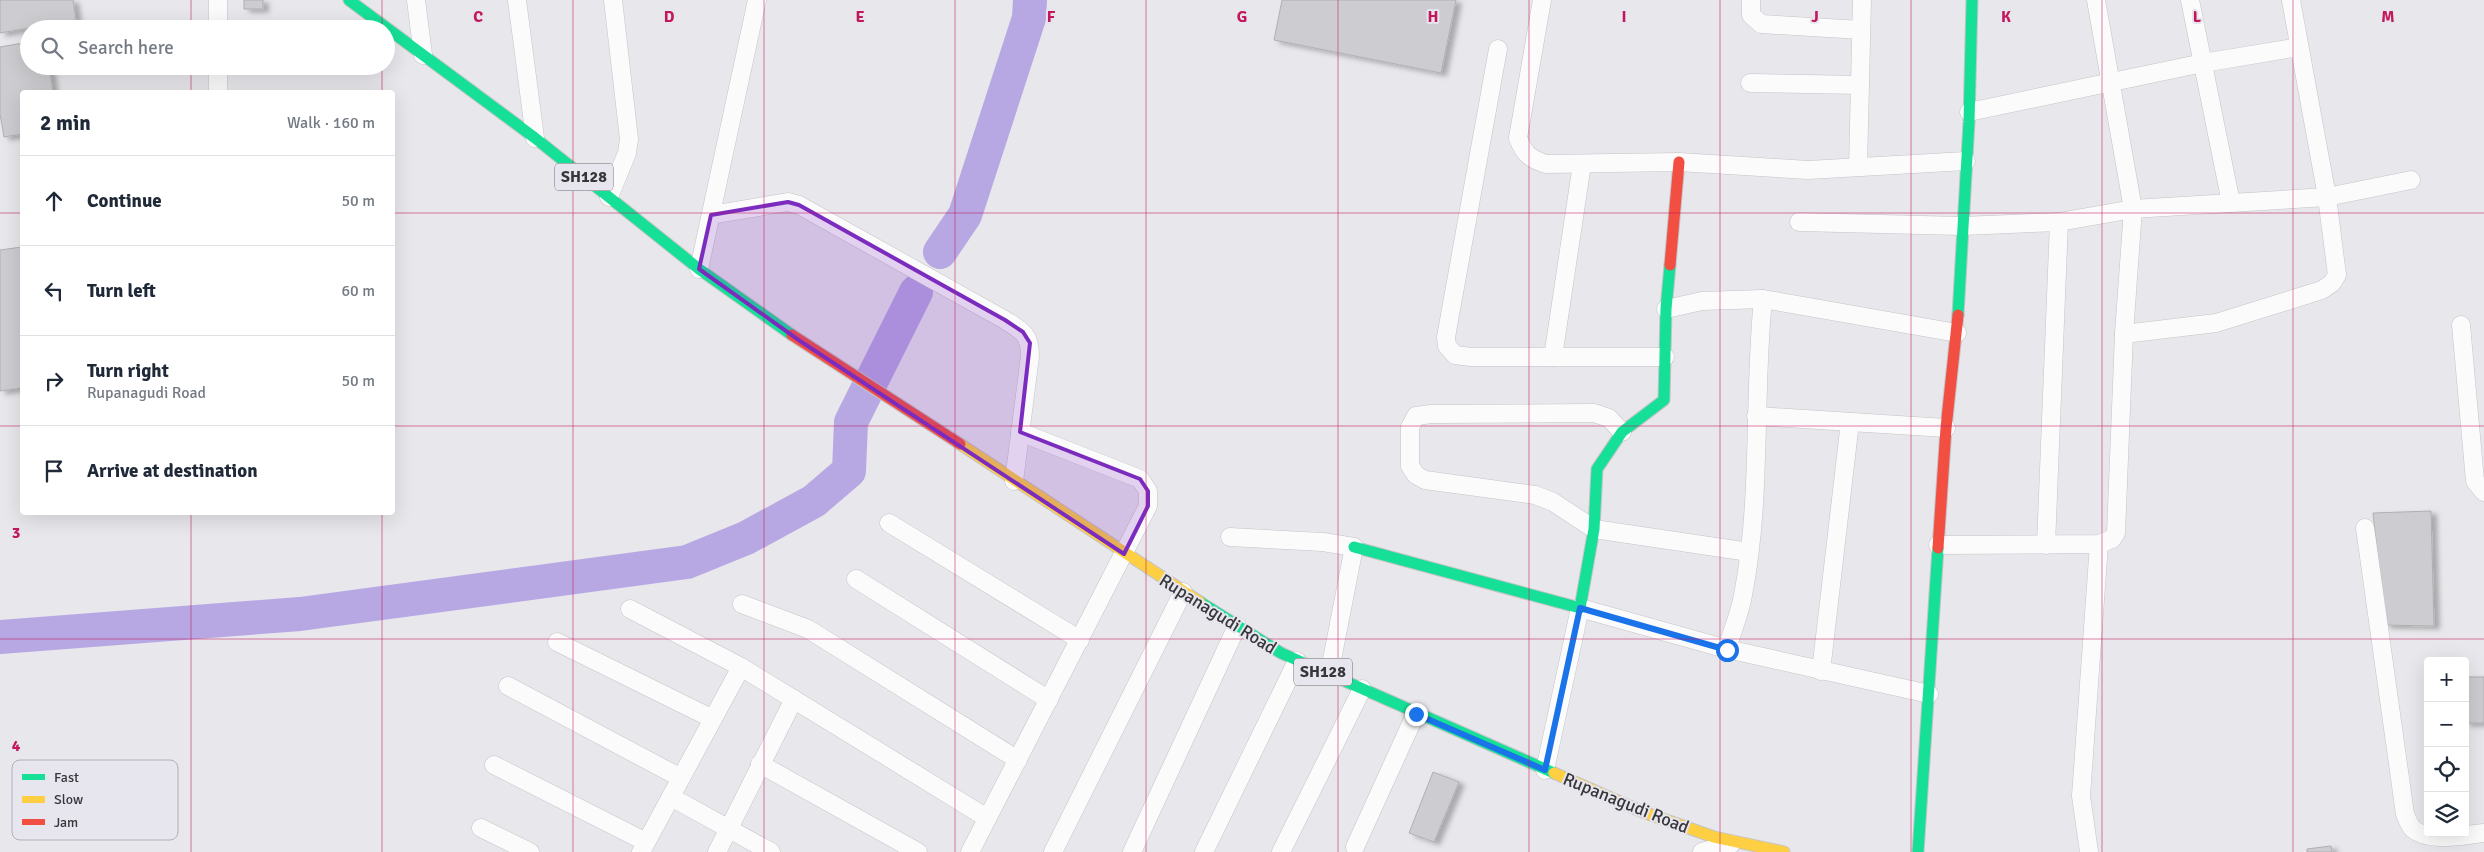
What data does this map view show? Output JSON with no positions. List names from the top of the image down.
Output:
{
  "streets": {
    "main road": ["SH128", "Rupanagudi Road"]
  },
  "crossings": [
    ["SH128", "Rupanagudi Road"]
  ],
  "legend": ["Fast", "Slow", "Jam"],
  "page": {
    "search": "Search here",
    "heading": ["2 min", "Walk · 160 m"],
    "list": [
      ["Continue", "50 m"],
      ["Turn left", "60 m"],
      ["Turn right", "Rupanagudi Road", "50 m"],
      "Arrive at destination"
    ],
    "map_buttons": ["+", "−"]
  },
  "grid": {
    "columns": [
      "C",
      "D",
      "E",
      "F",
      "G",
      "H",
      "I",
      "J",
      "K",
      "L",
      "M"
    ],
    "rows": ["3", "4"]
  }
}
